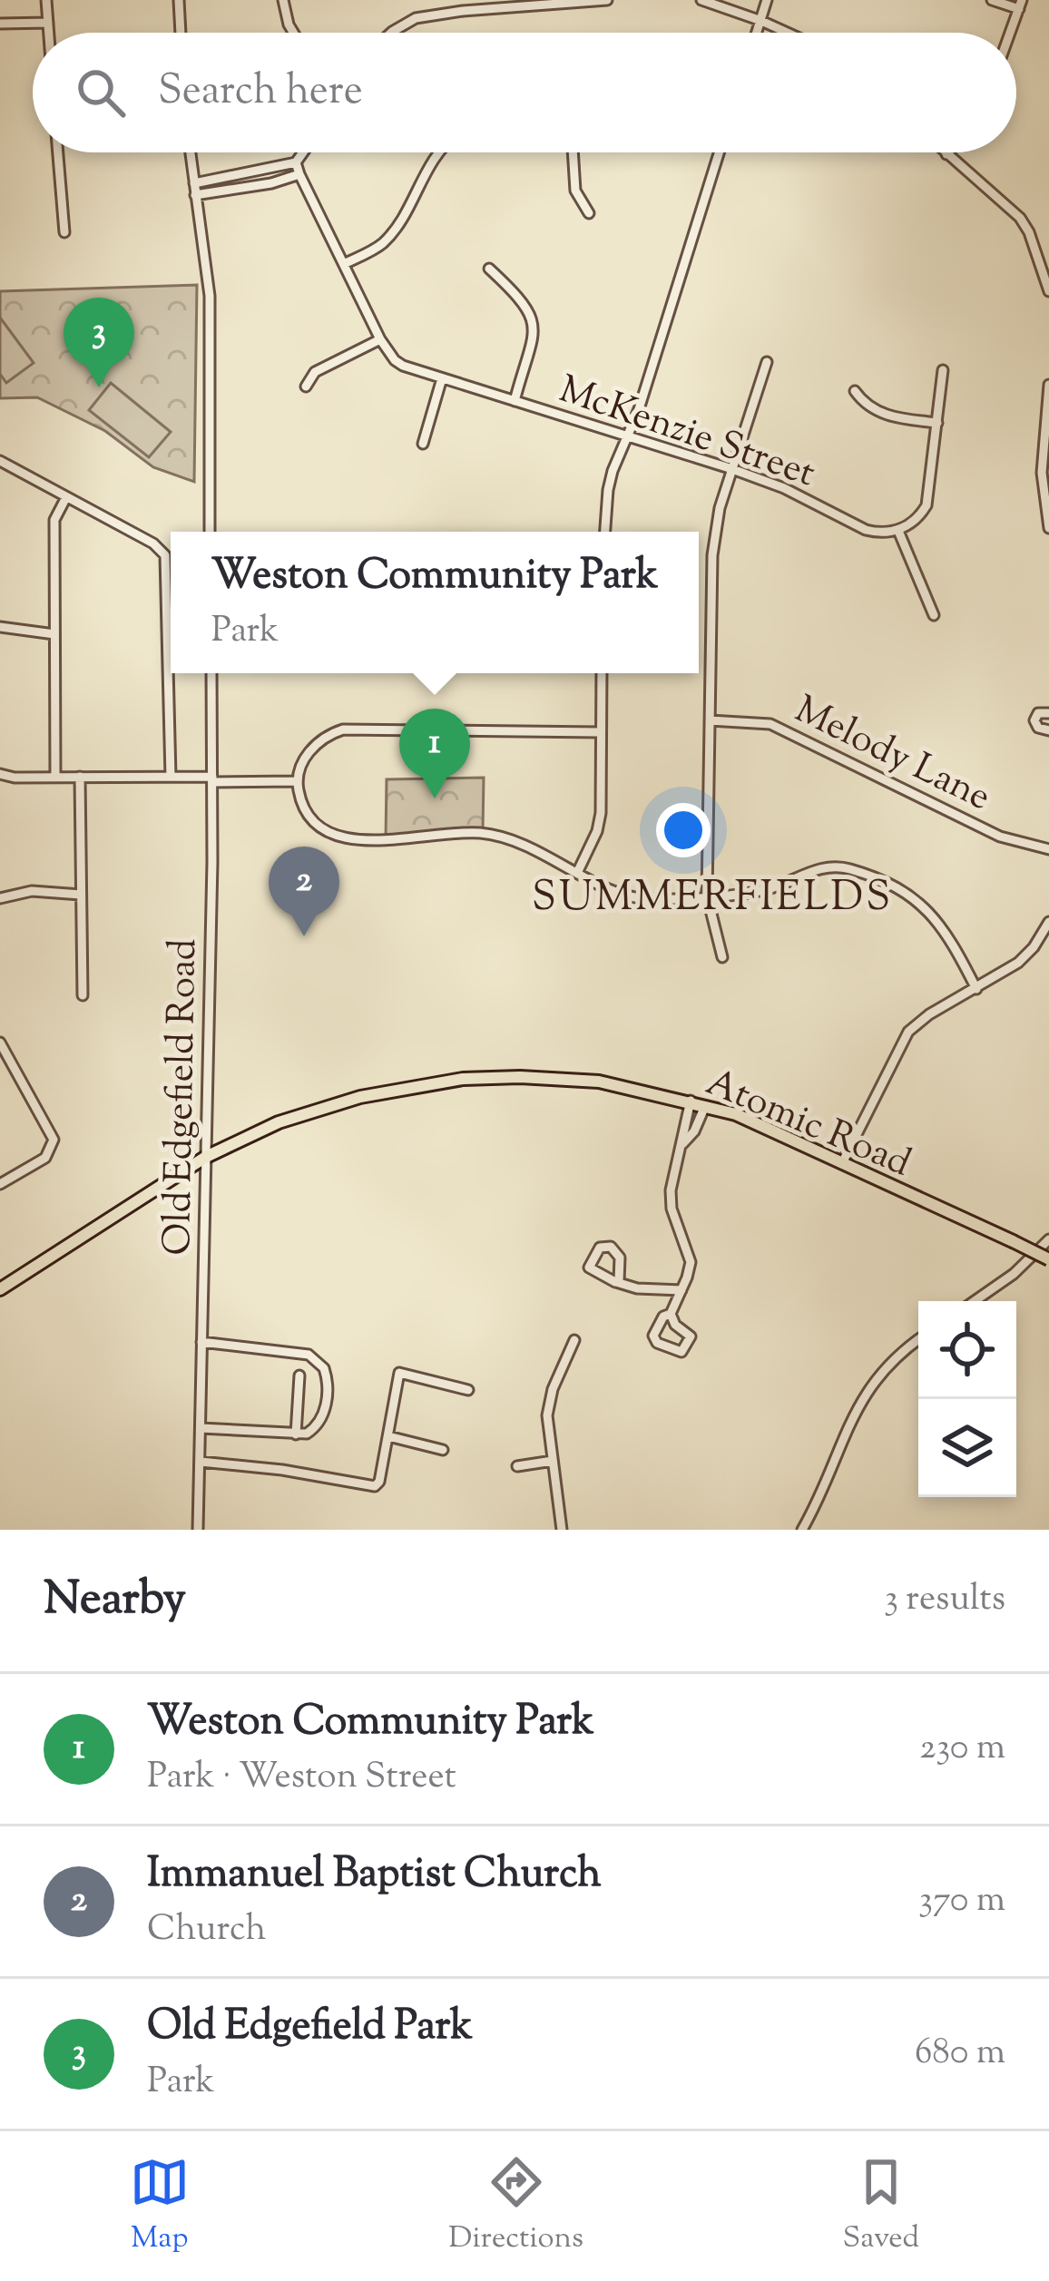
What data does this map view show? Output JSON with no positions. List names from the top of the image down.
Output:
{
  "streets": {
    "main road": ["Atomic Road"],
    "street": ["McKenzie Street", "Melody Lane", "Old Edgefield Road"]
  },
  "crossings": [
    ["Old Edgefield Road", "Atomic Road"]
  ],
  "districts": ["SUMMERFIELDS"],
  "page": {
    "search": "Search here",
    "pins": ["3", "1", "2"],
    "popup": ["Weston Community Park", "Park"],
    "heading": ["Nearby", "3 results"],
    "list": [
      {
        "mark": "1",
        "name": "Weston Community Park",
        "note": "Park · Weston Street",
        "value": "230 m"
      },
      {
        "mark": "2",
        "name": "Immanuel Baptist Church",
        "note": "Church",
        "value": "370 m"
      },
      {
        "mark": "3",
        "name": "Old Edgefield Park",
        "note": "Park",
        "value": "680 m"
      }
    ],
    "nav": ["Map", "Directions", "Saved"]
  }
}
